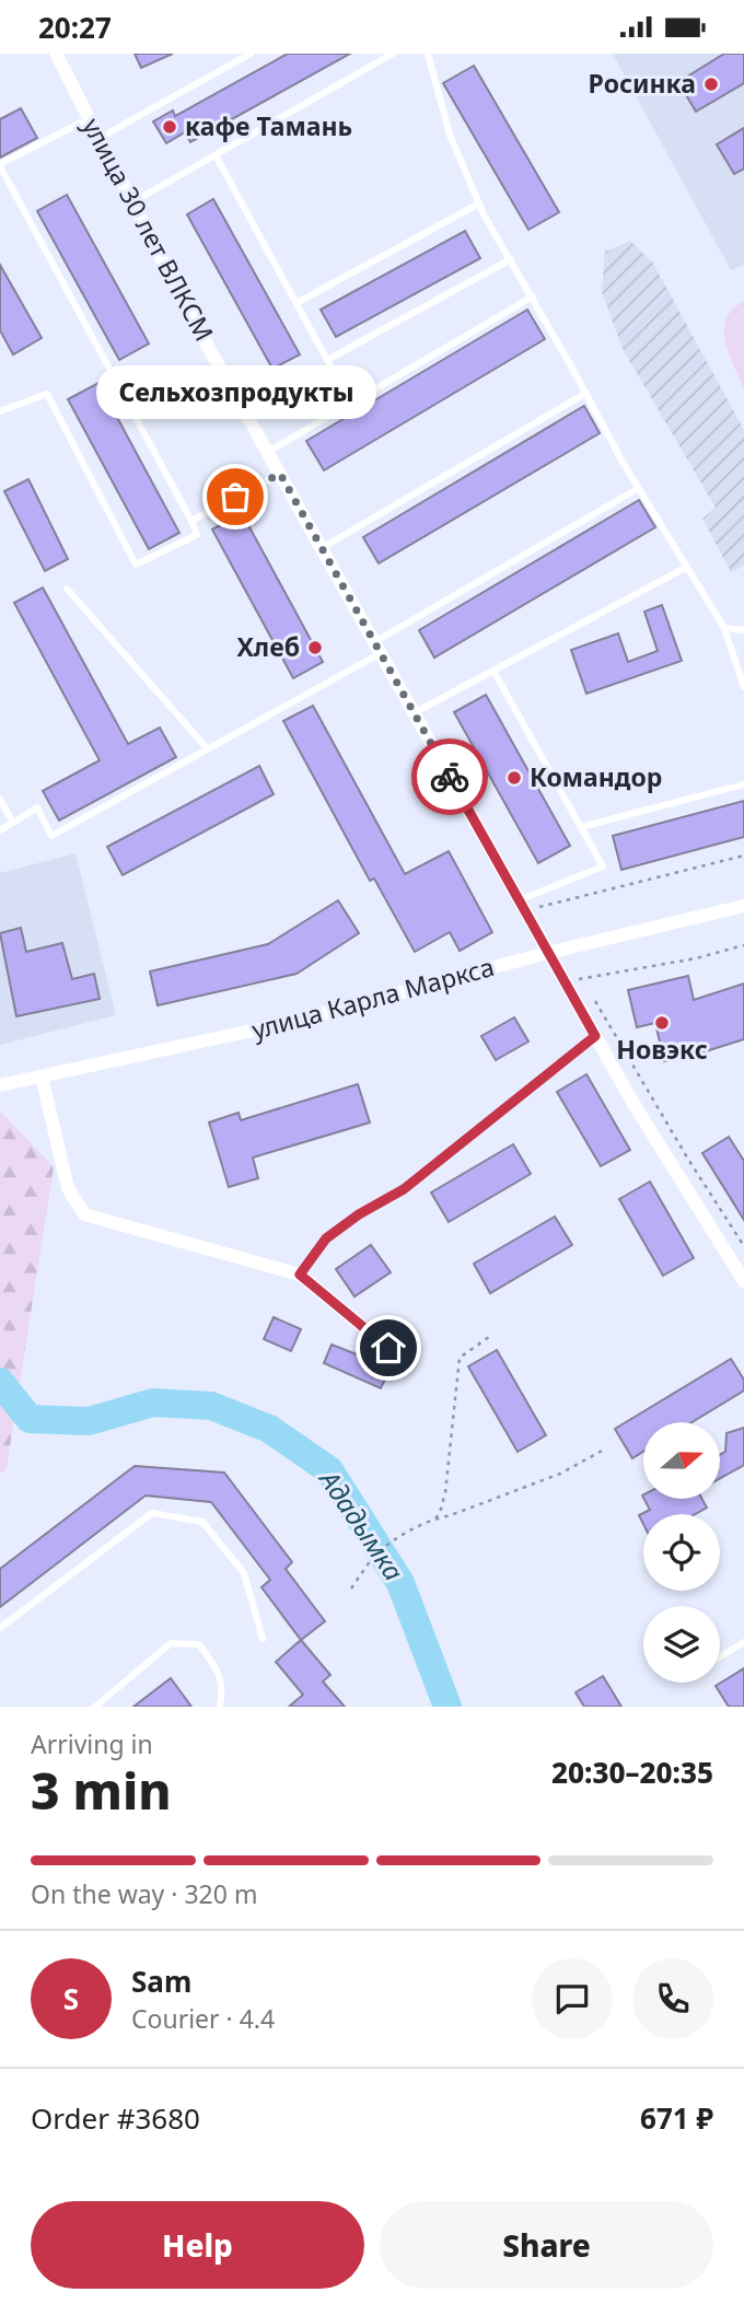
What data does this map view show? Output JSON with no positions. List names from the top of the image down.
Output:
{
  "streets": {
    "street": ["улица 30 лет ВЛКСМ", "улица Карла Маркса"]
  },
  "crossings": [
    ["улица 30 лет ВЛКСМ", "улица Карла Маркса"]
  ],
  "water": ["Ададымка"],
  "places": [
    "Росинка",
    "кафе Тамань",
    "Сельхозпродукты",
    "Хлеб",
    "Командор",
    "Новэкс"
  ],
  "north": "right",
  "page": {
    "status": "20:27",
    "bubble": "Сельхозпродукты",
    "heading": ["3 min", "Arriving in", "20:30–20:35"],
    "panel": [
      "Sam",
      "Courier · 4.4",
      "Order #3680",
      "671 ₽"
    ],
    "bar": "On the way · 320 m",
    "round": "S",
    "buttons": ["Help", "Share"]
  }
}
